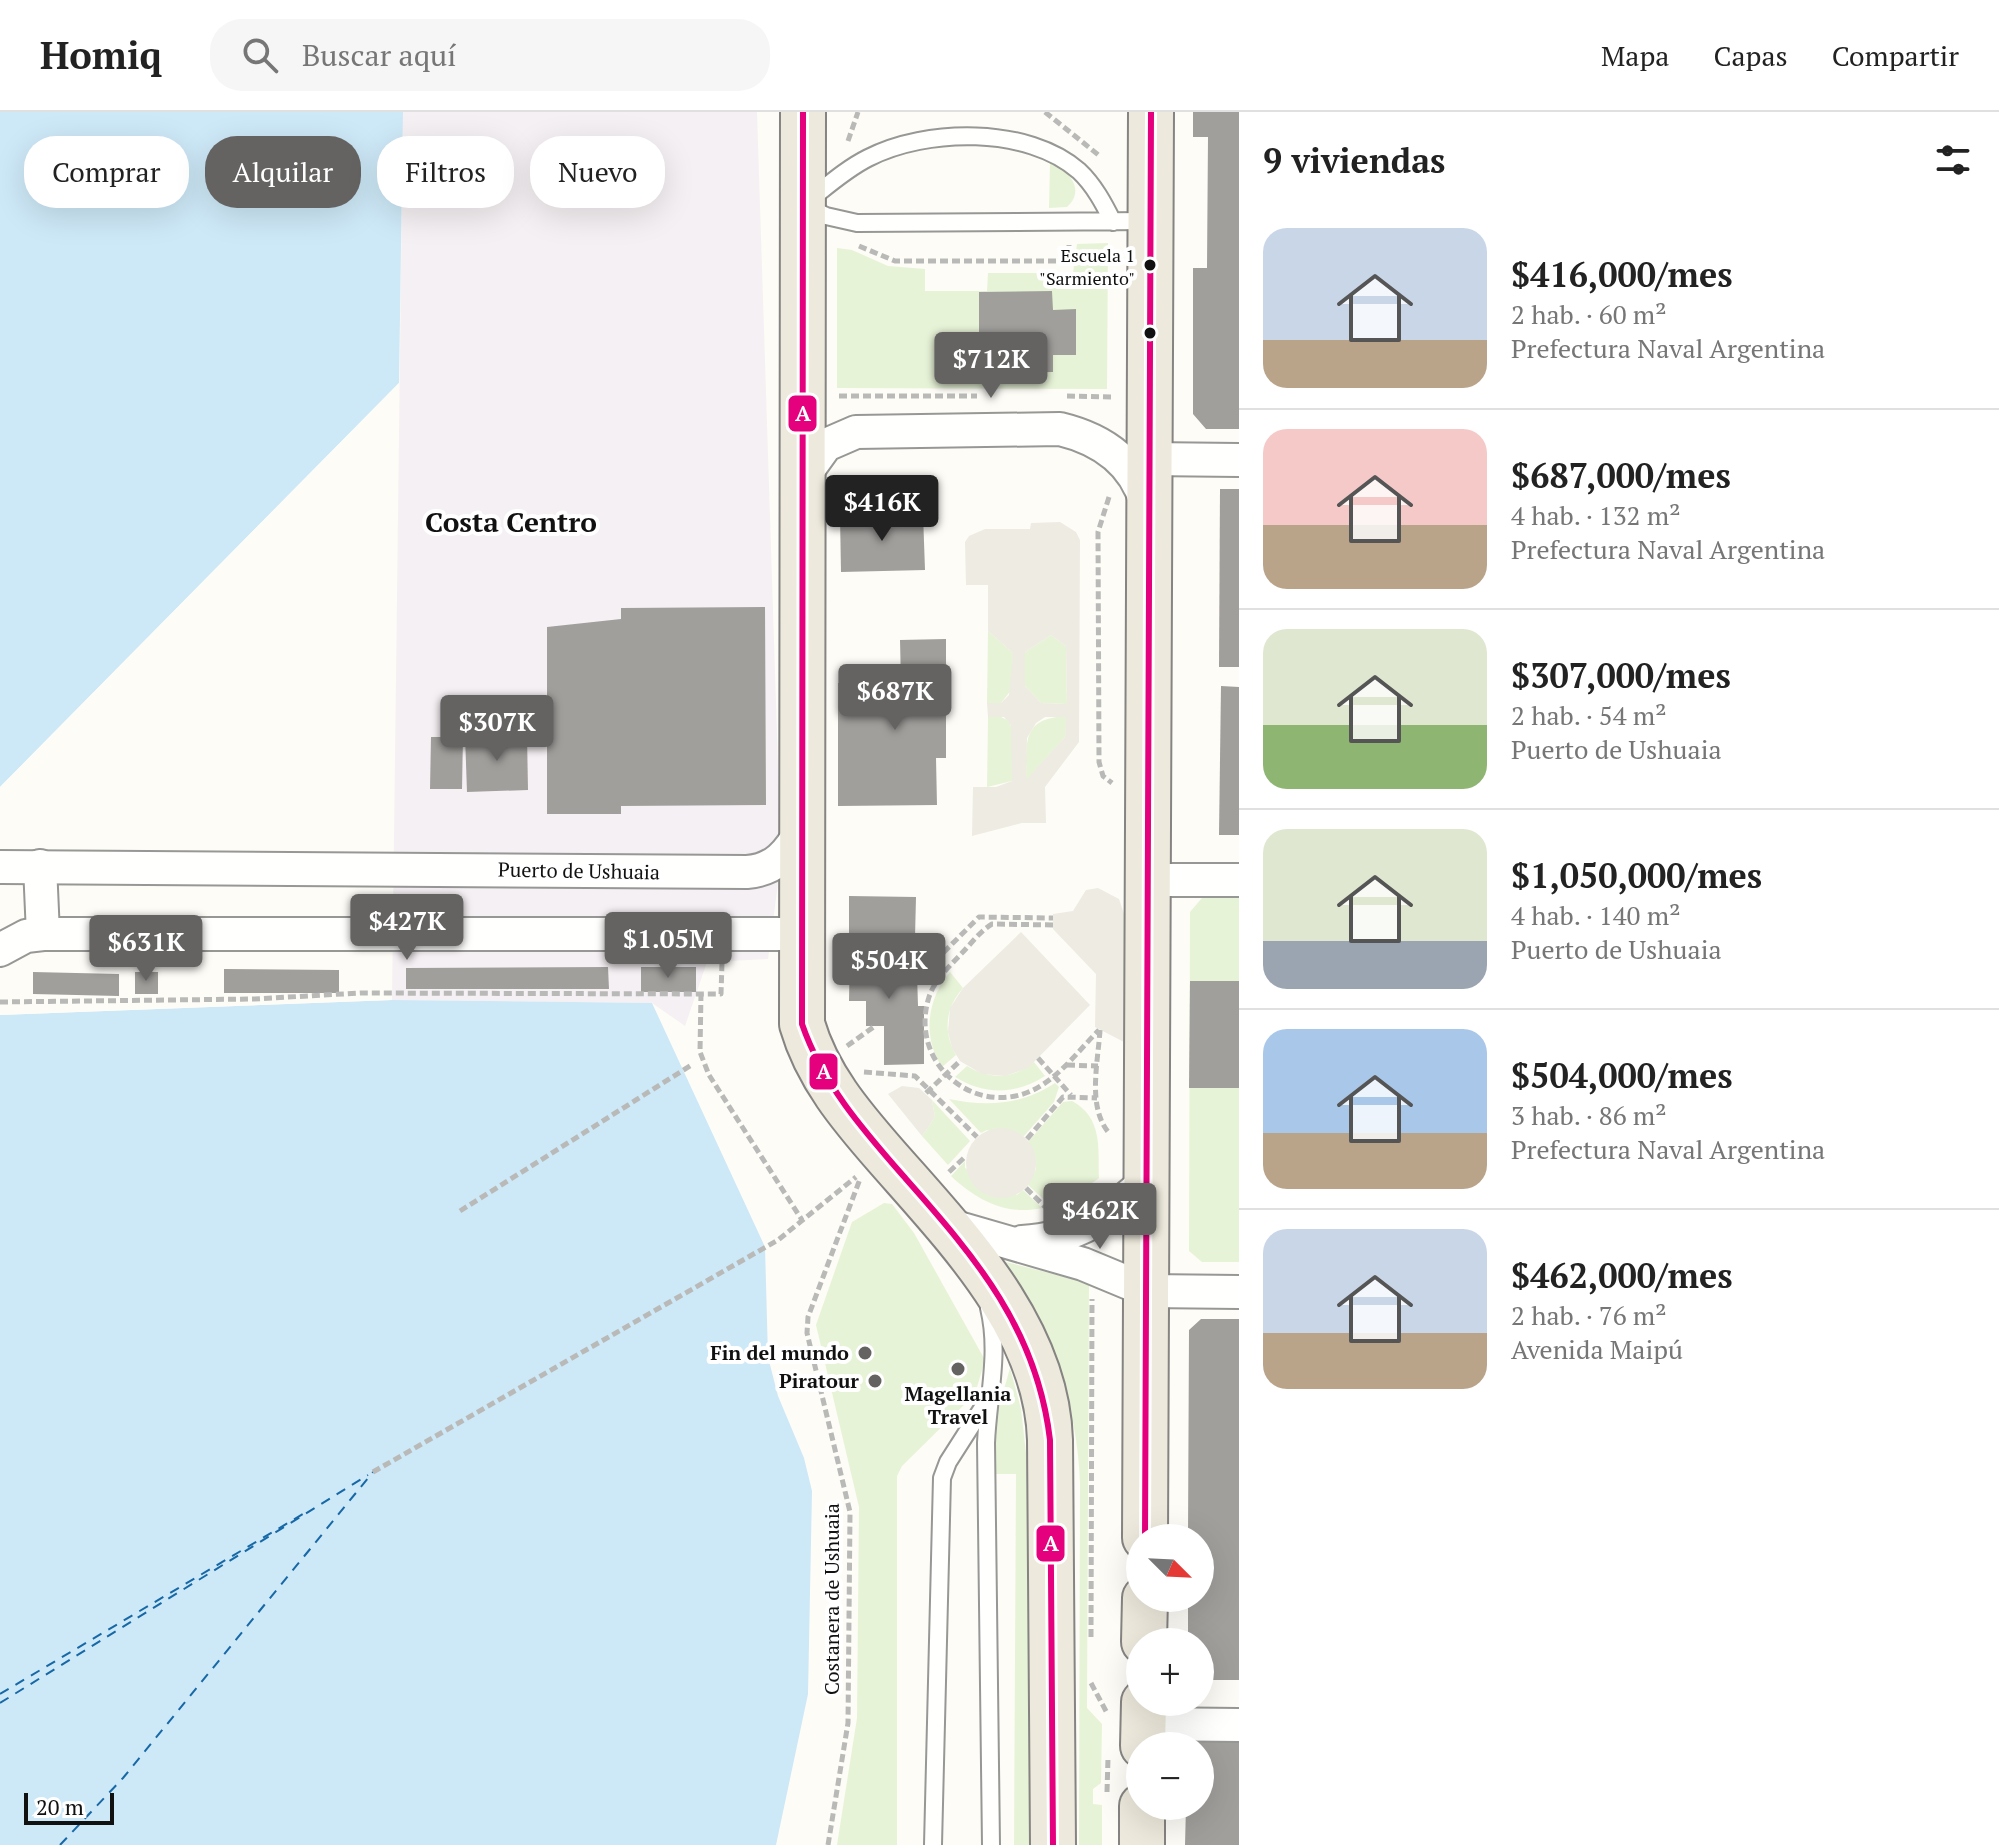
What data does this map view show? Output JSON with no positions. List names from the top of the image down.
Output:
{
  "streets": {
    "street": ["Puerto de Ushuaia"],
    "path": ["Costanera de Ushuaia"]
  },
  "districts": ["Costa Centro"],
  "places": [
    "Escuela 1 \"Sarmiento\"",
    "Fin del mundo",
    "Magellania Travel",
    "Piratour"
  ],
  "lines": ["transit line A"],
  "scale_bar": "20 m",
  "north": "bottom right",
  "page": {
    "header": "Homiq",
    "search": "Buscar aquí",
    "nav": ["Mapa", "Capas", "Compartir"],
    "heading": "9 viviendas",
    "chip": [
      "Comprar",
      "Alquilar",
      "Filtros",
      "Nuevo"
    ],
    "list": [
      {
        "name": "$416,000/mes",
        "note": "2 hab. · 60 m² · Prefectura Naval Argentina"
      },
      {
        "name": "$687,000/mes",
        "note": "4 hab. · 132 m² · Prefectura Naval Argentina"
      },
      {
        "name": "$307,000/mes",
        "note": "2 hab. · 54 m² · Puerto de Ushuaia"
      },
      {
        "name": "$1,050,000/mes",
        "note": "4 hab. · 140 m² · Puerto de Ushuaia"
      },
      {
        "name": "$504,000/mes",
        "note": "3 hab. · 86 m² · Prefectura Naval Argentina"
      },
      {
        "name": "$462,000/mes",
        "note": "2 hab. · 76 m² · Avenida Maipú"
      }
    ],
    "price": [
      "$712K",
      "$416K",
      "$687K",
      "$307K",
      "$427K",
      "$1.05M",
      "$631K",
      "$504K",
      "$462K"
    ],
    "map_buttons": ["+", "−"],
    "scale": "20 m"
  }
}
